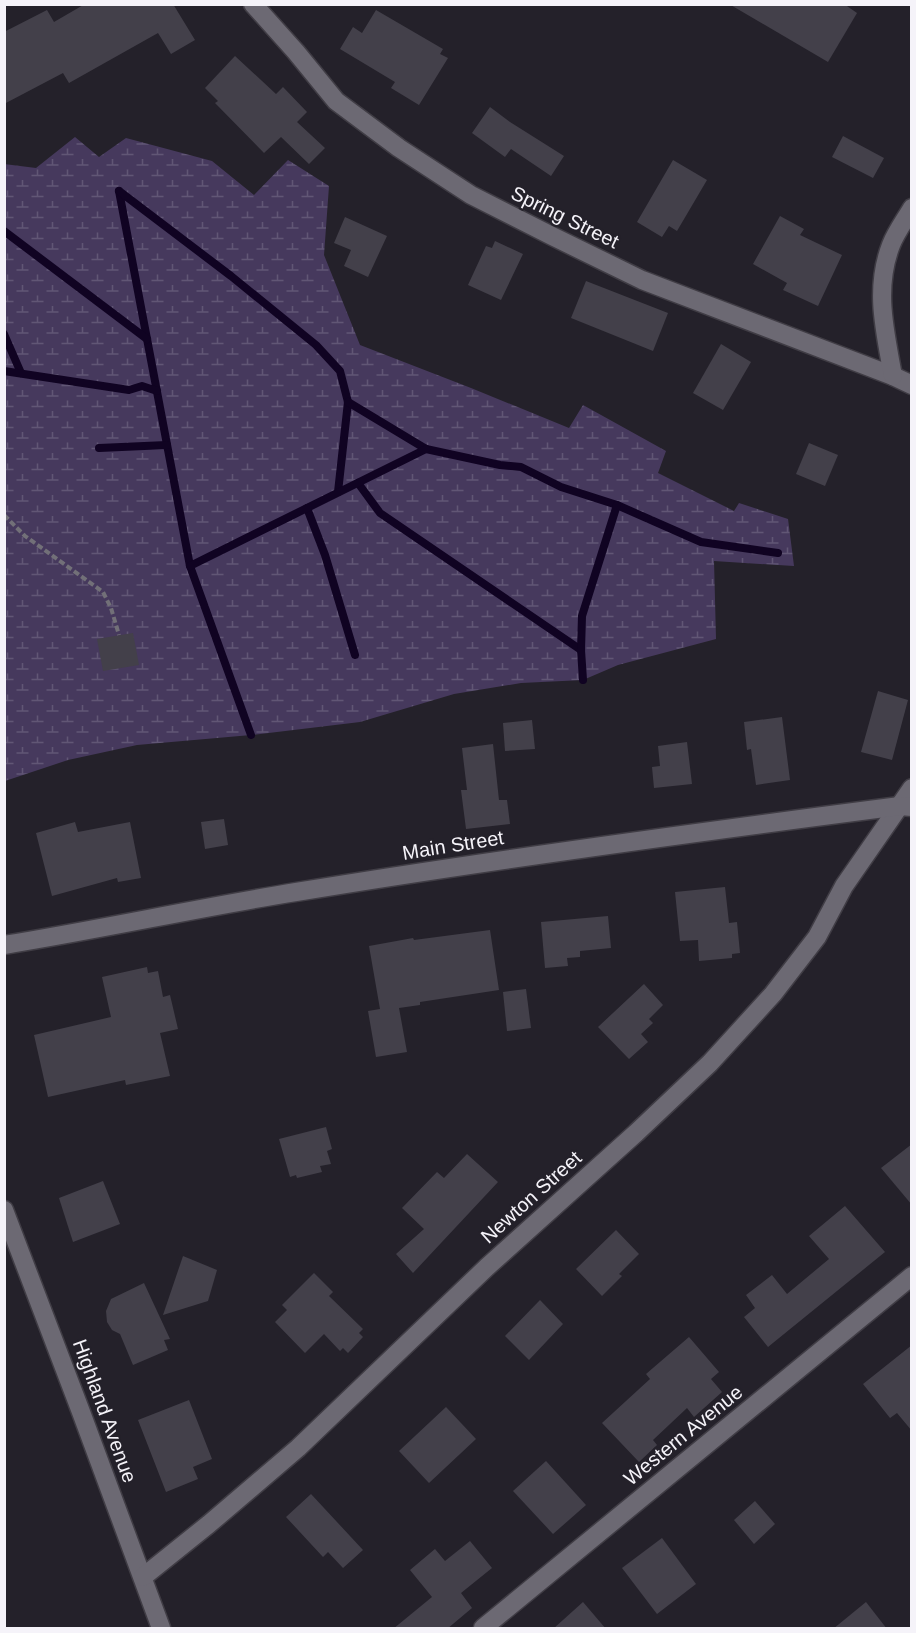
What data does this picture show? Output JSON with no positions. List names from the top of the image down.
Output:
{
  "streets": {
    "street": [
      "Spring Street",
      "Main Street",
      "Newton Street",
      "Highland Avenue",
      "Western Avenue"
    ]
  },
  "crossings": [
    ["Main Street", "Newton Street"],
    ["Newton Street", "Highland Avenue"]
  ]
}
